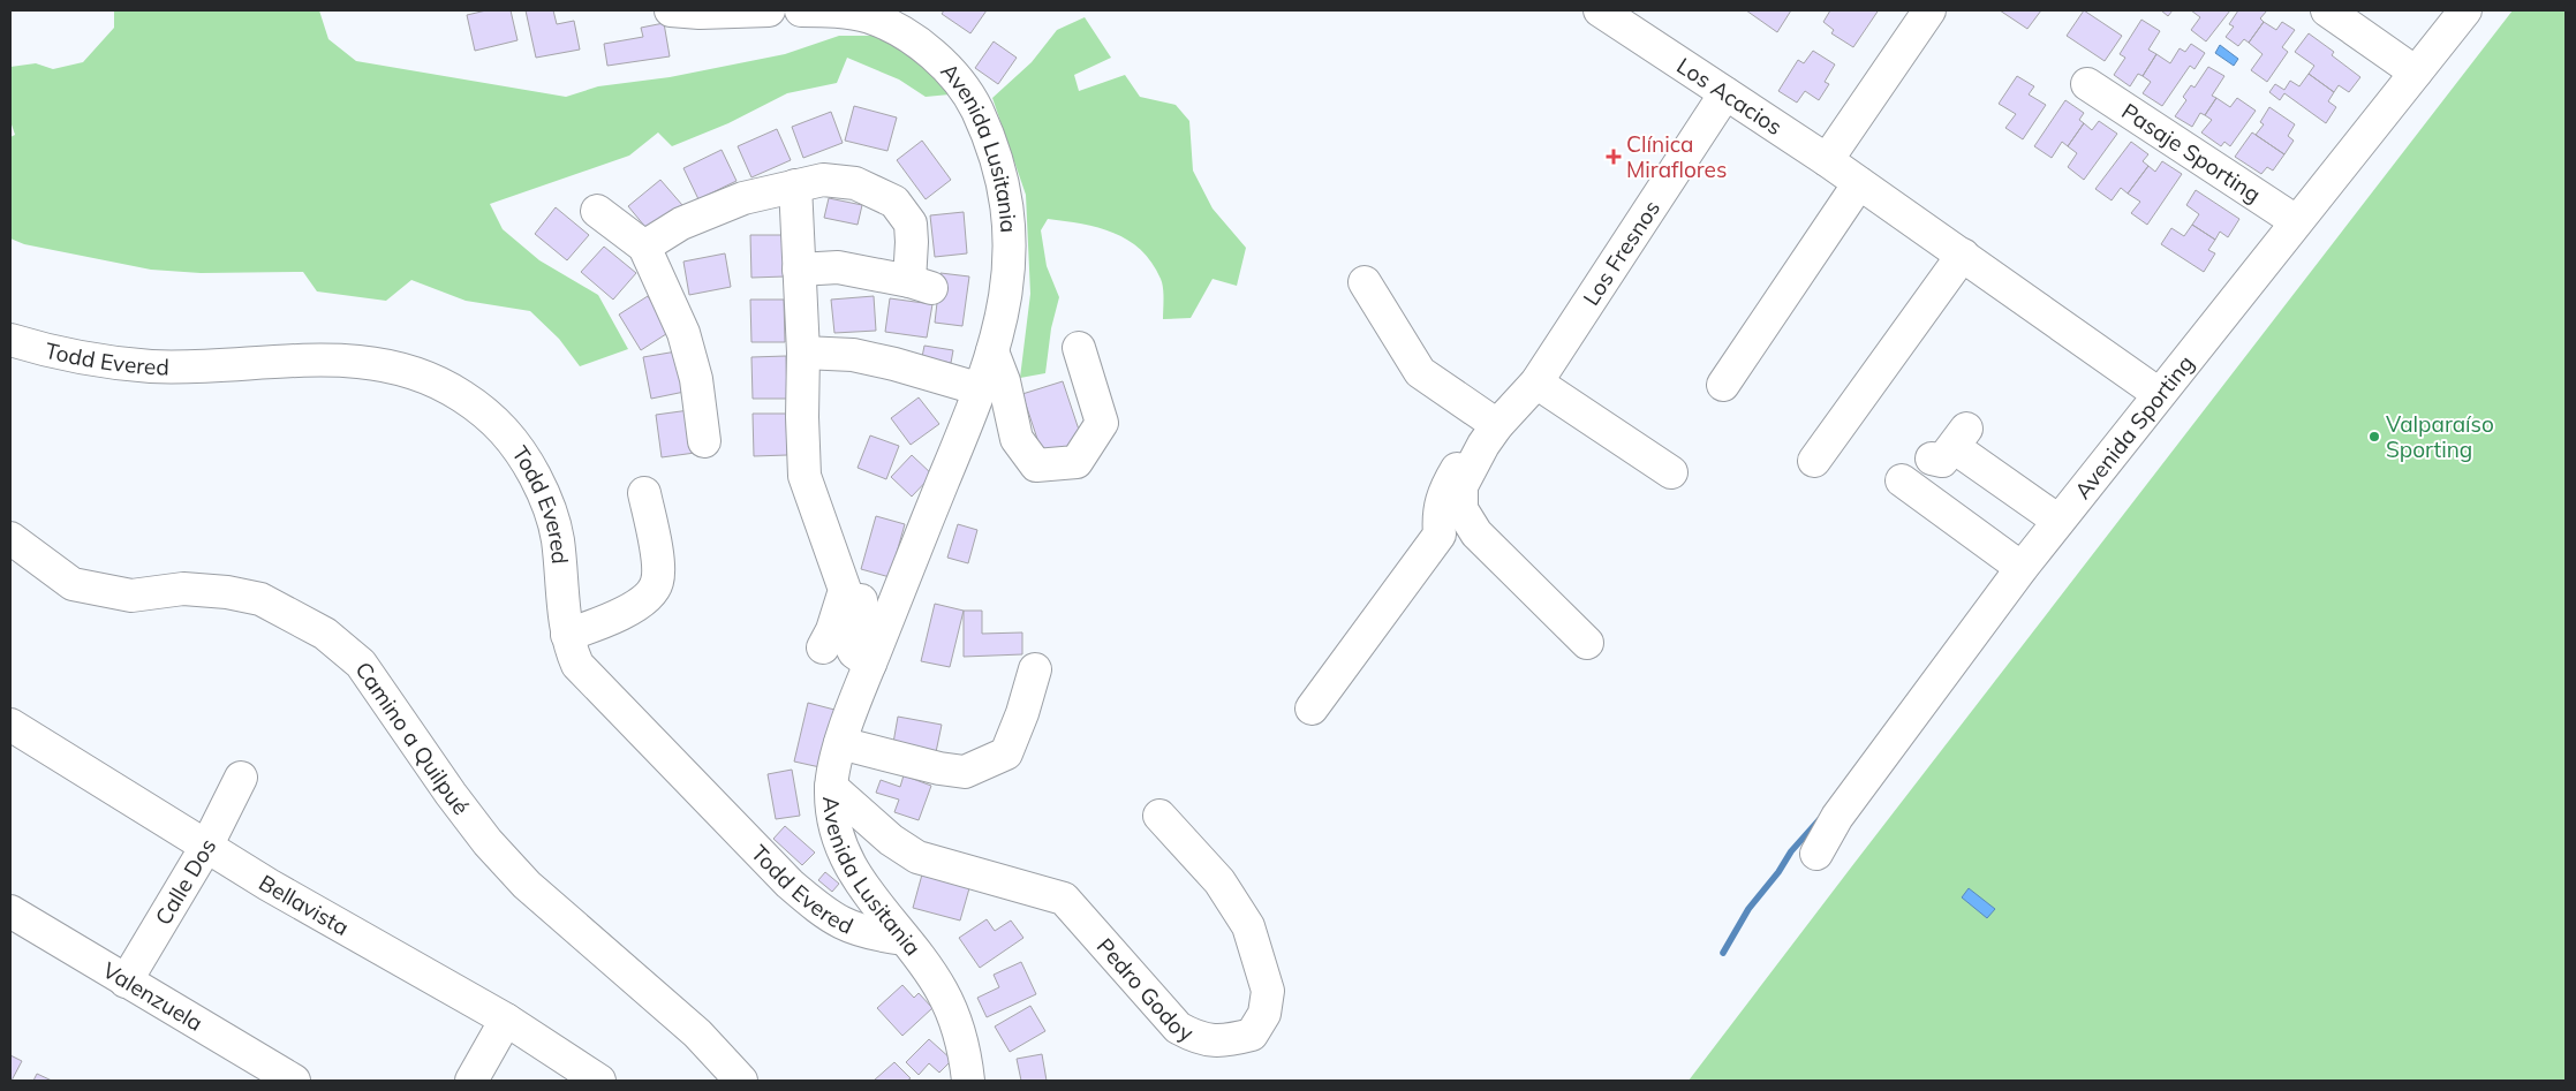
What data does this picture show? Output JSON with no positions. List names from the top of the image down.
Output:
{
  "streets": {
    "street": [
      "Los Acacios",
      "Avenida Lusitania",
      "Pasaje Sporting",
      "Los Fresnos",
      "Todd Evered",
      "Avenida Sporting",
      "Camino a Quilpué",
      "Calle Dos",
      "Bellavista",
      "Pedro Godoy",
      "Valenzuela"
    ]
  },
  "crossings": [
    ["Los Acacios", "Los Fresnos"],
    ["Los Acacios", "Avenida Sporting"],
    ["Avenida Lusitania", "Todd Evered"],
    ["Avenida Lusitania", "Pedro Godoy"],
    ["Pasaje Sporting", "Avenida Sporting"],
    ["Calle Dos", "Bellavista"],
    ["Calle Dos", "Valenzuela"]
  ],
  "places": {
    "health": ["Clínica Miraflores"],
    "other": ["Valparaíso Sporting"]
  }
}
